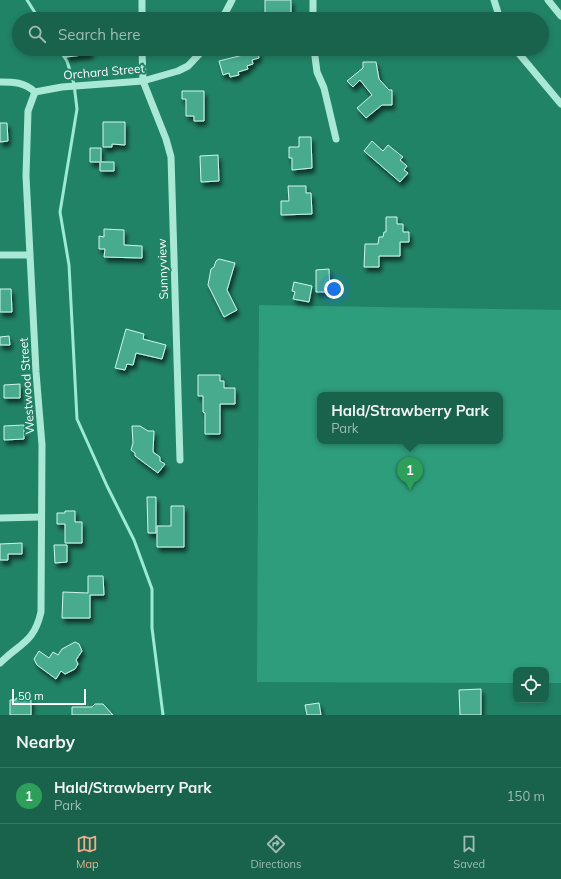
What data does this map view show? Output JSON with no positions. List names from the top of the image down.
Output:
{
  "streets": {
    "street": ["Orchard Street", "Sunnyview", "Westwood Street"]
  },
  "crossings": [
    ["Orchard Street", "Sunnyview"],
    ["Orchard Street", "Westwood Street"]
  ],
  "scale_bar": "50 m",
  "page": {
    "search": "Search here",
    "popup": ["Hald/Strawberry Park", "Park"],
    "pins": "1",
    "scale": "50 m",
    "heading": "Nearby",
    "list": [
      {
        "mark": "1",
        "name": "Hald/Strawberry Park",
        "note": "Park",
        "value": "150 m"
      }
    ],
    "nav": ["Map", "Directions", "Saved"]
  }
}
